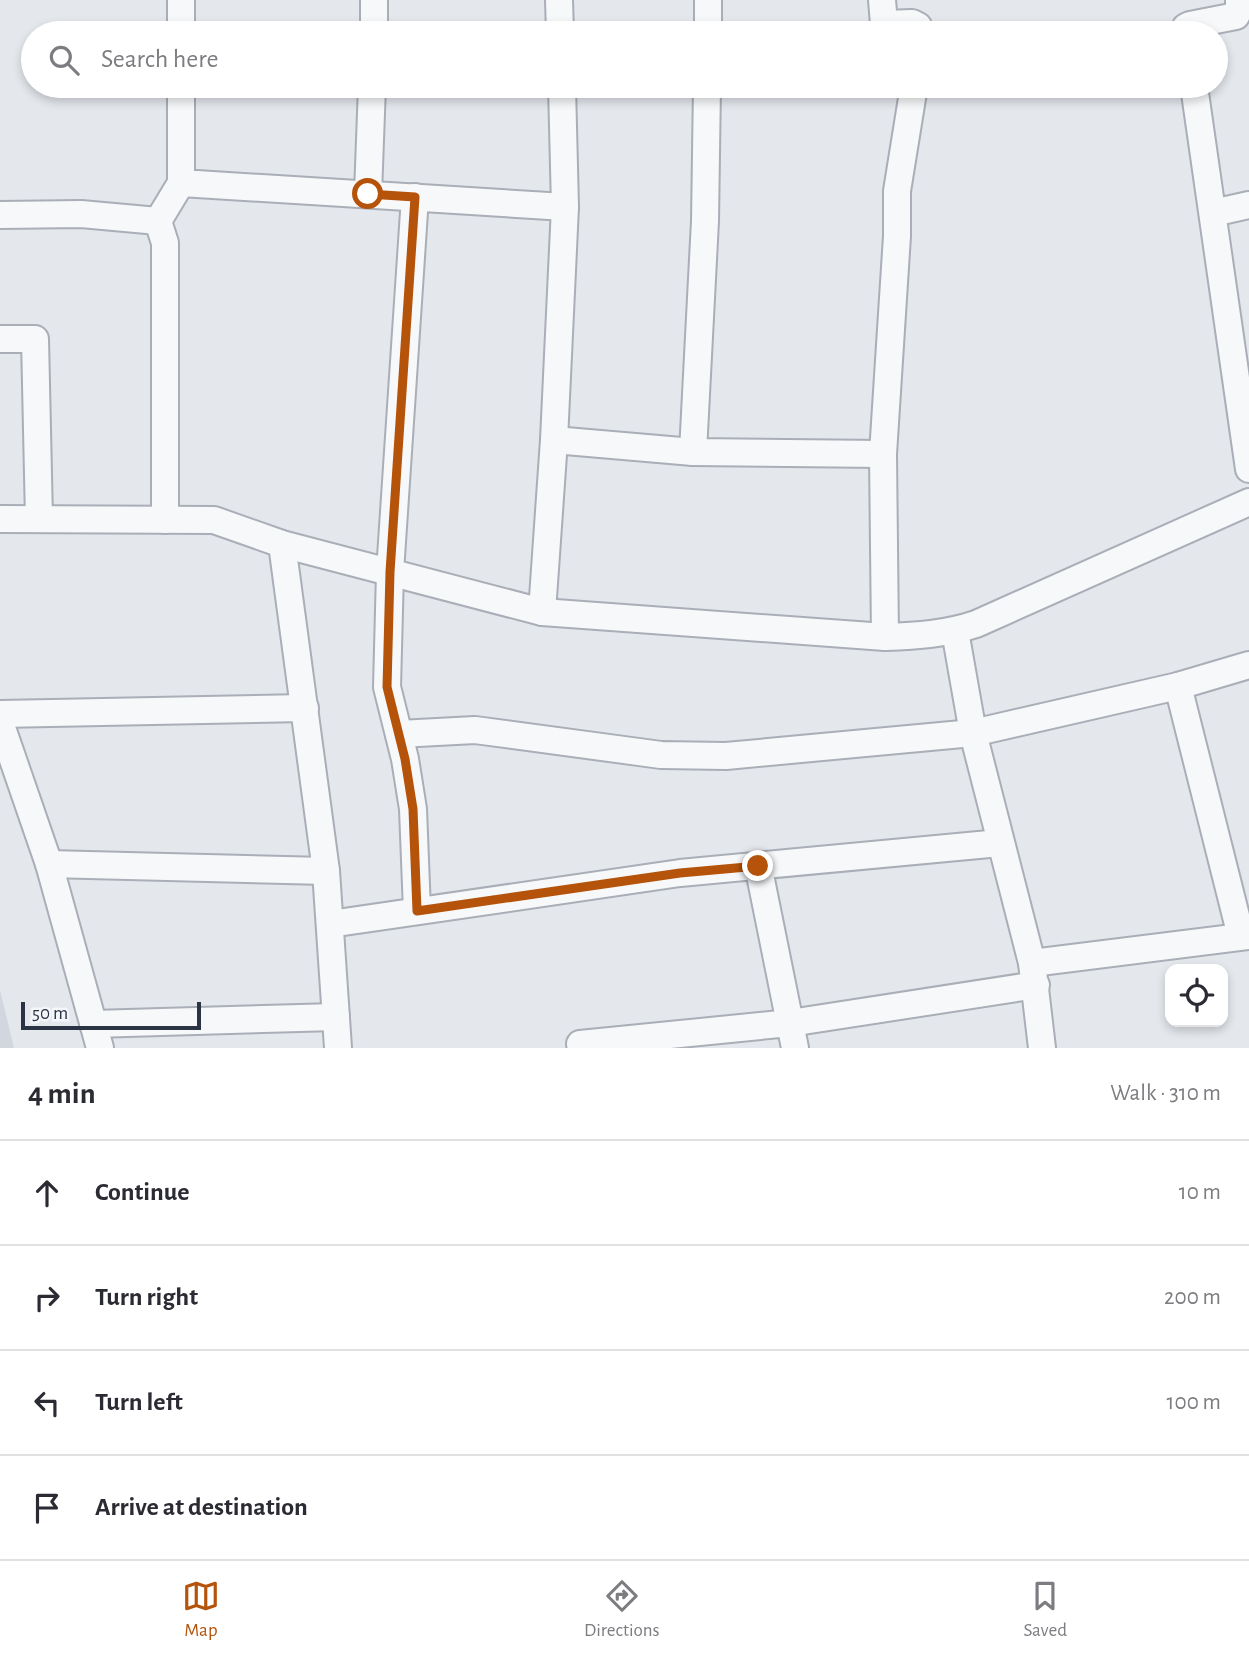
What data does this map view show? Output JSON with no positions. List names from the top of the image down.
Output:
{
  "scale_bar": "50 m",
  "page": {
    "search": "Search here",
    "scale": "50 m",
    "heading": ["4 min", "Walk · 310 m"],
    "list": [
      ["Continue", "10 m"],
      ["Turn right", "200 m"],
      ["Turn left", "100 m"],
      "Arrive at destination"
    ],
    "nav": ["Map", "Directions", "Saved"]
  }
}
